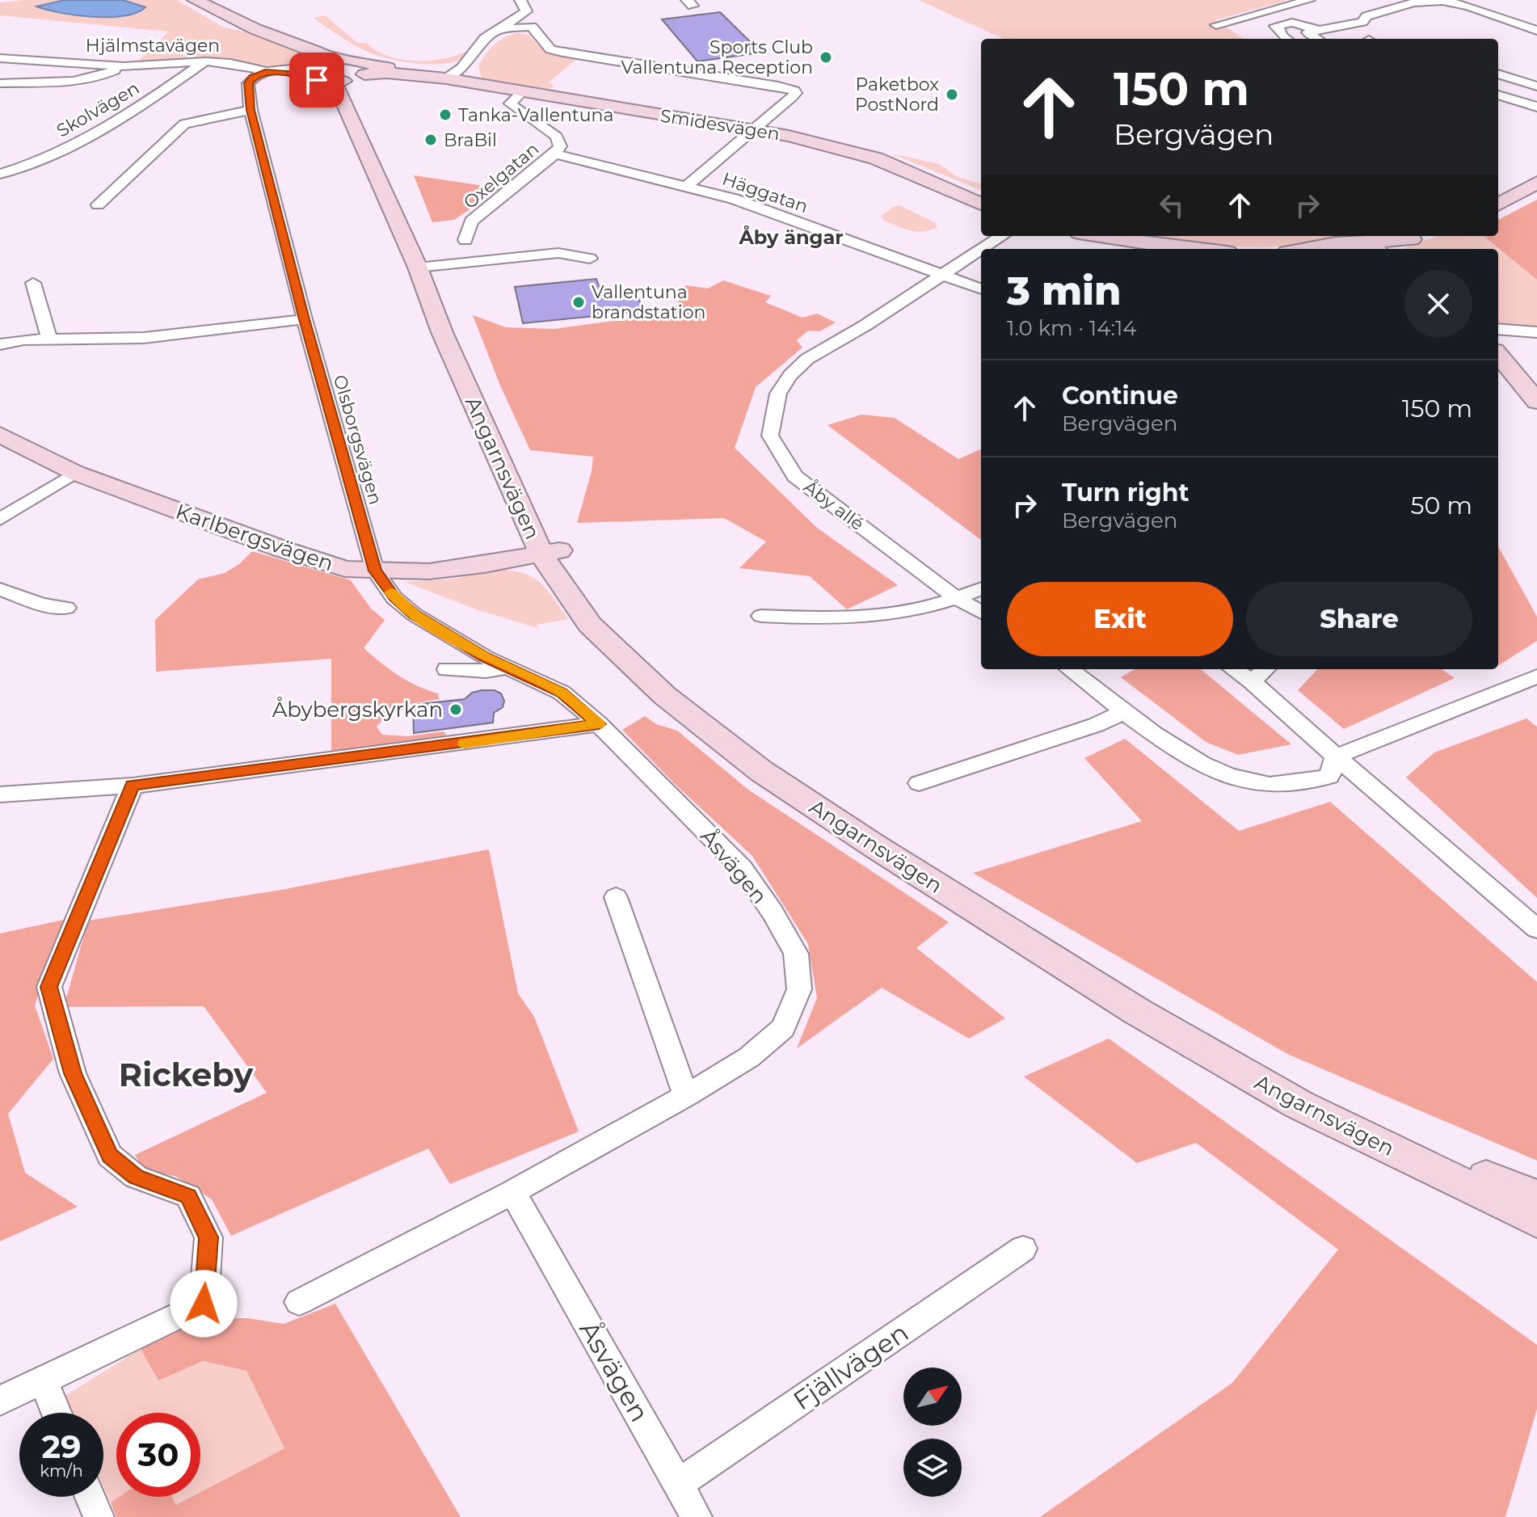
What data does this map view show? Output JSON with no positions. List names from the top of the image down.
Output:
{
  "streets": {
    "main road": ["Smidesvägen", "Angarnsvägen", "Karlbergsvägen"],
    "street": [
      "Hjälmstavägen",
      "Skolvägen",
      "Oxelgatan",
      "Häggatan",
      "Olsborgsvägen",
      "Åby allé",
      "Åsvägen",
      "Fjällvägen"
    ]
  },
  "crossings": [
    ["Hjälmstavägen", "Skolvägen"],
    ["Hjälmstavägen", "Olsborgsvägen"],
    ["Hjälmstavägen", "Angarnsvägen"],
    ["Smidesvägen", "Oxelgatan"],
    ["Smidesvägen", "Häggatan"],
    ["Oxelgatan", "Häggatan"],
    ["Häggatan", "Åby allé"],
    ["Olsborgsvägen", "Karlbergsvägen"],
    ["Olsborgsvägen", "Åsvägen"],
    ["Angarnsvägen", "Karlbergsvägen"],
    ["Karlbergsvägen", "Åsvägen"],
    ["Åsvägen", "Fjällvägen"]
  ],
  "districts": ["Åby ängar", "Rickeby"],
  "places": [
    "Sports Club Vallentuna Reception",
    "Paketbox PostNord",
    "Tanka-Vallentuna",
    "BraBil",
    "Vallentuna brandstation",
    "Åbybergskyrkan"
  ],
  "north": "top right",
  "page": {
    "turn": ["150 m", "Bergvägen"],
    "heading": ["3 min", "1.0 km · 14:14"],
    "list": [
      {
        "name": "Continue",
        "note": "Bergvägen",
        "value": "150 m"
      },
      {
        "name": "Turn right",
        "note": "Bergvägen",
        "value": "50 m"
      }
    ],
    "buttons": ["Exit", "Share"],
    "speed": "29 km/h",
    "limit": "30"
  }
}
